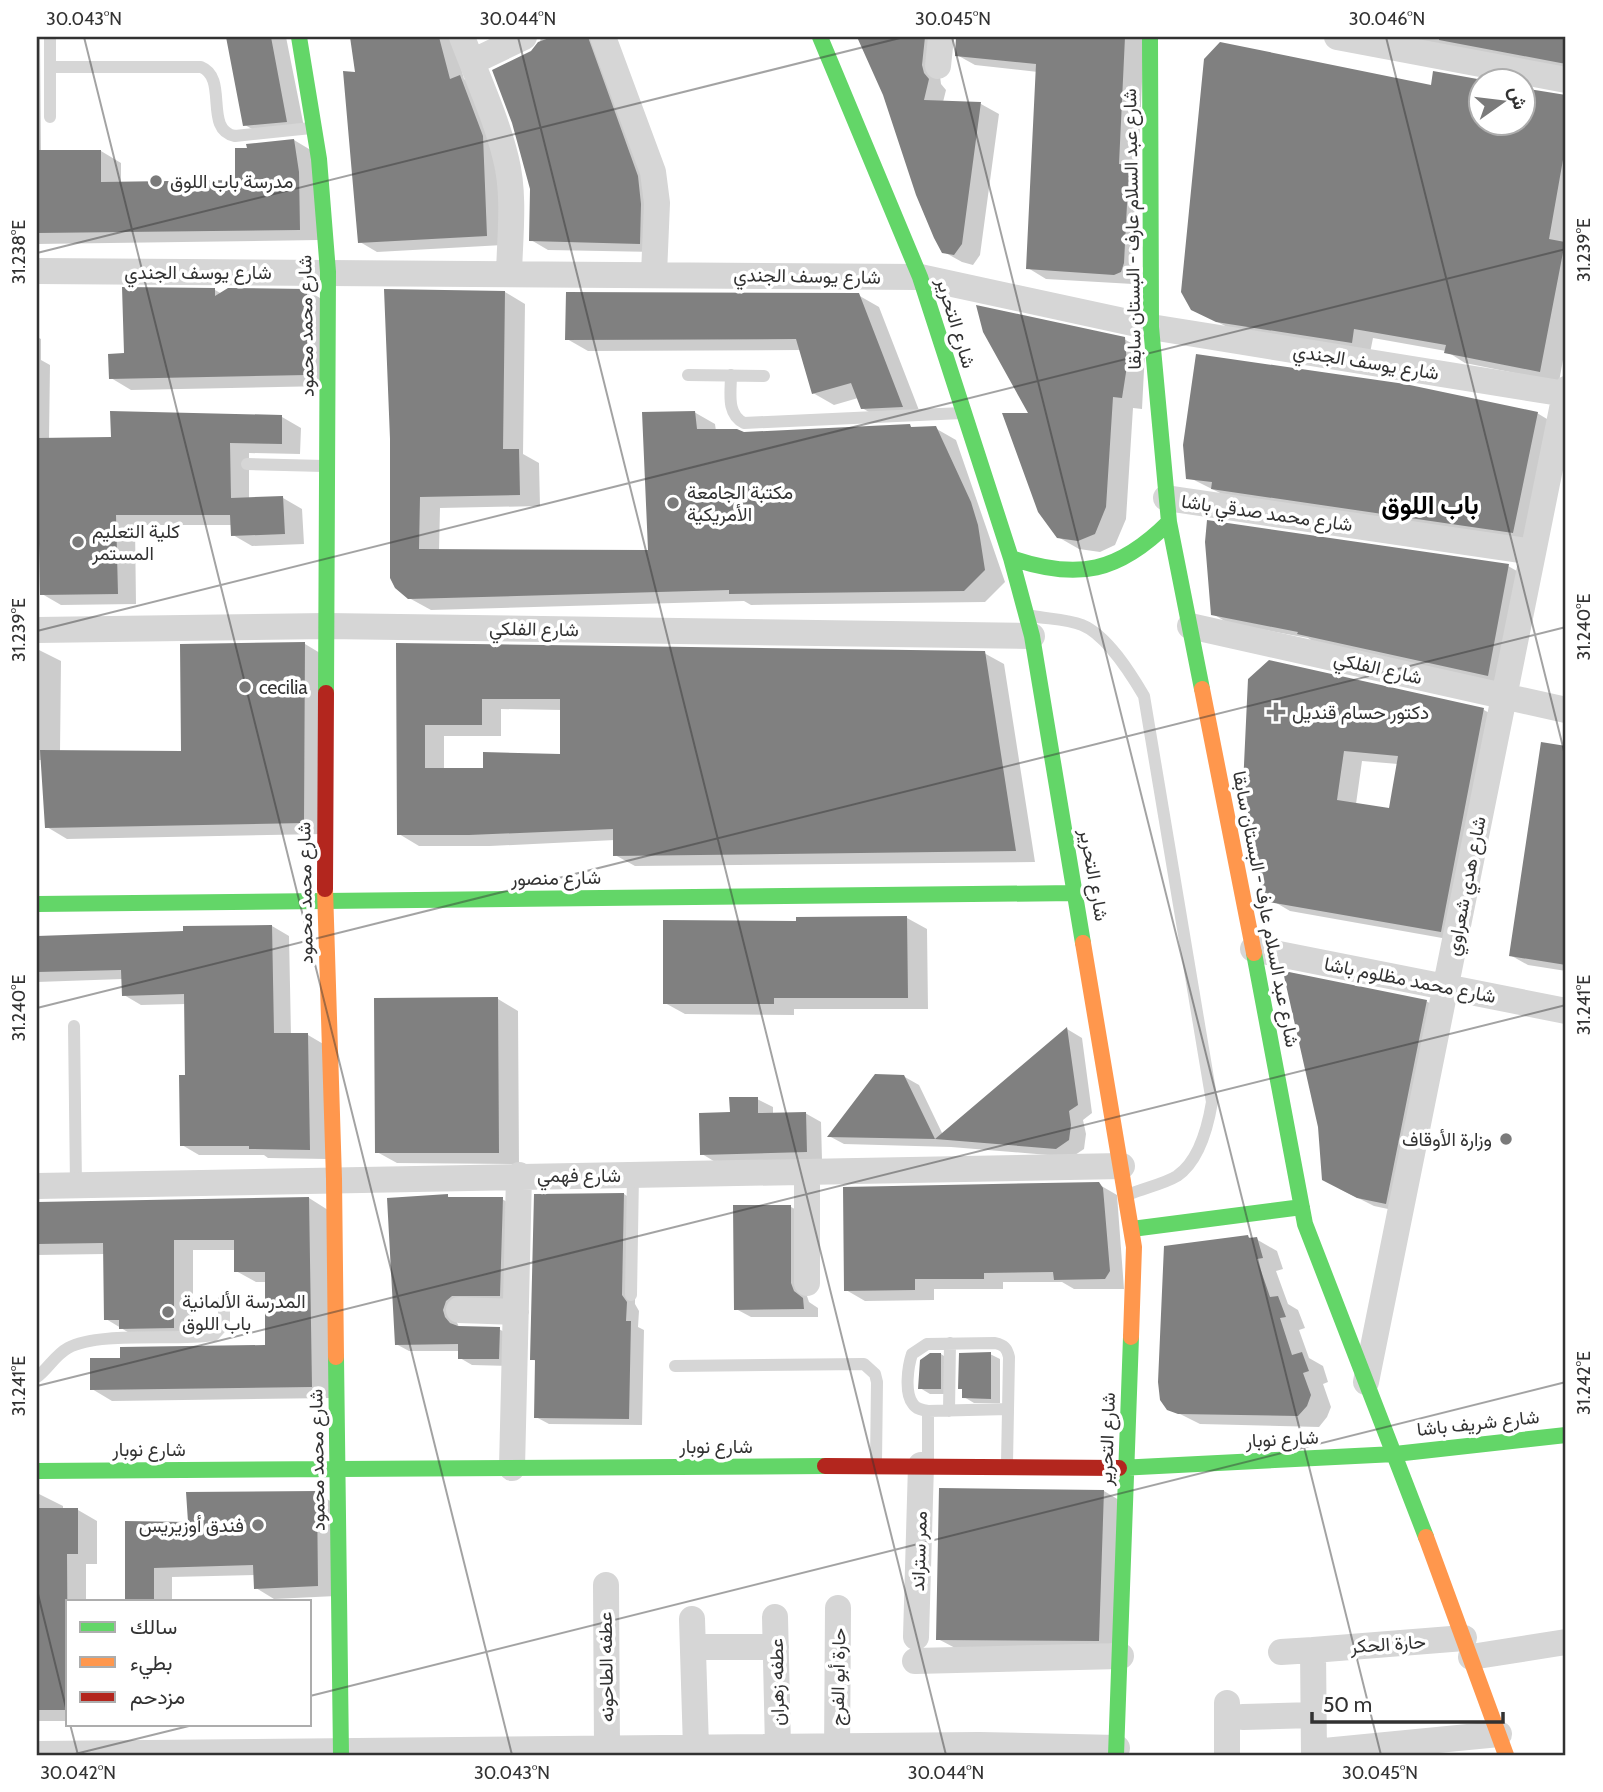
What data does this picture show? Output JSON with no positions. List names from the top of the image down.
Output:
{
  "streets": {
    "street": [
      "شارع عبد السلام عارف - البستان سابقا",
      "شارع يوسف الجندي",
      "شارع التحرير",
      "شارع محمد محمود",
      "شارع محمد صدقي باشا",
      "شارع الفلكي",
      "شارع منصور",
      "شارع هدي شعراوي",
      "شارع محمد مظلوم باشا",
      "شارع فهمي",
      "شارع شريف باشا",
      "شارع نوبار",
      "ممر ستراند",
      "حارة الحكر",
      "عطفه الطاحونه",
      "حارة أبو الفرج",
      "عطفه زهران"
    ]
  },
  "crossings": [
    ["شارع عبد السلام عارف - البستان سابقا", "شارع يوسف الجندي"],
    ["شارع عبد السلام عارف - البستان سابقا", "شارع محمد صدقي باشا"],
    ["شارع عبد السلام عارف - البستان سابقا", "شارع الفلكي"],
    ["شارع عبد السلام عارف - البستان سابقا", "شارع هدي شعراوي"],
    ["شارع عبد السلام عارف - البستان سابقا", "شارع محمد مظلوم باشا"],
    ["شارع عبد السلام عارف - البستان سابقا", "شارع شريف باشا"],
    ["شارع عبد السلام عارف - البستان سابقا", "شارع نوبار"],
    ["شارع عبد السلام عارف - البستان سابقا", "حارة الحكر"],
    ["شارع يوسف الجندي", "شارع التحرير"],
    ["شارع يوسف الجندي", "شارع محمد محمود"],
    ["شارع يوسف الجندي", "شارع هدي شعراوي"],
    ["شارع التحرير", "شارع الفلكي"],
    ["شارع التحرير", "شارع منصور"],
    ["شارع التحرير", "شارع فهمي"],
    ["شارع التحرير", "شارع نوبار"],
    ["شارع التحرير", "ممر ستراند"],
    ["شارع محمد محمود", "شارع الفلكي"],
    ["شارع محمد محمود", "شارع منصور"],
    ["شارع محمد محمود", "شارع فهمي"],
    ["شارع محمد محمود", "شارع نوبار"],
    ["شارع محمد صدقي باشا", "شارع هدي شعراوي"],
    ["شارع الفلكي", "شارع هدي شعراوي"],
    ["شارع هدي شعراوي", "شارع محمد مظلوم باشا"],
    ["شارع شريف باشا", "شارع نوبار"],
    ["شارع نوبار", "ممر ستراند"]
  ],
  "districts": ["باب اللوق"],
  "places": {
    "other": [
      "مدرسة باب اللوق",
      "مكتبة الجامعة الأمريكية",
      "كلية التعليم المستمر",
      "cecilia",
      "وزارة الأوقاف",
      "المدرسة الألمانية باب اللوق",
      "فندق أوزيريس"
    ],
    "health": ["دكتور حسام قنديل"]
  },
  "legend": ["سالك", "بطيء", "مزدحم"],
  "scale_bar": "50 m",
  "north": "right",
  "coordinates": [
    "30.043°N",
    "30.044°N",
    "30.045°N",
    "30.046°N",
    "31.239°E",
    "31.238°E",
    "31.240°E",
    "31.241°E",
    "31.242°E",
    "30.042°N"
  ]
}
